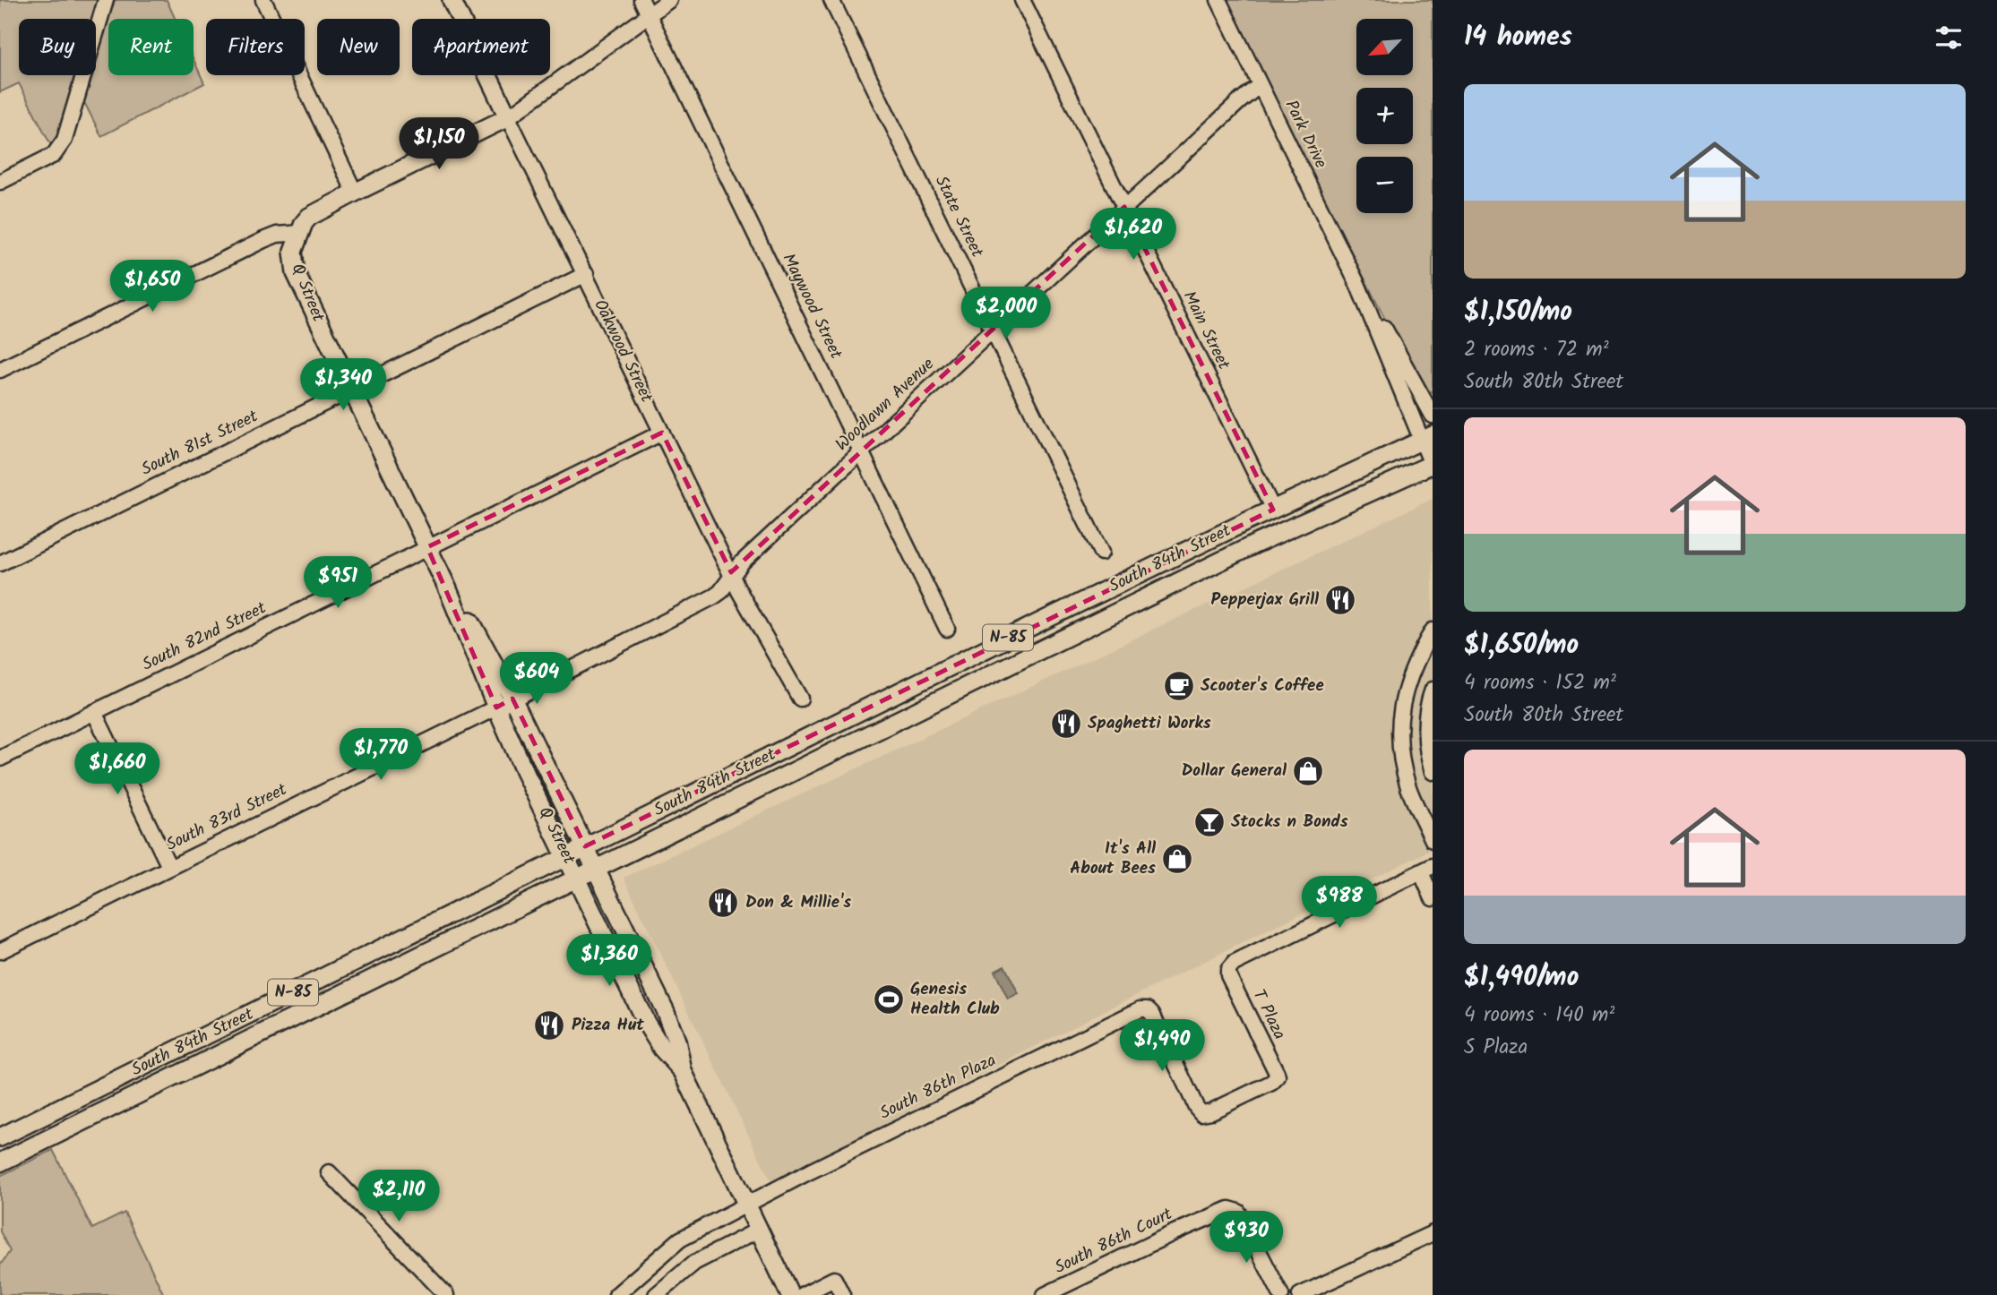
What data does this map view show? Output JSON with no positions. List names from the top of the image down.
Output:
{
  "streets": {
    "main road": [
      "Q Street",
      "Oakwood Street",
      "South 84th Street",
      "N-85"
    ],
    "street": [
      "Park Drive",
      "State Street",
      "Maywood Street",
      "Main Street",
      "Woodlawn Avenue",
      "South 81st Street",
      "South 82nd Street",
      "South 83rd Street",
      "T Plaza",
      "South 86th Plaza",
      "South 86th Court"
    ]
  },
  "crossings": [
    ["Park Drive", "Woodlawn Avenue"],
    ["Park Drive", "South 84th Street"],
    ["State Street", "Woodlawn Avenue"],
    ["Q Street", "South 81st Street"],
    ["Q Street", "South 84th Street"],
    ["Q Street", "South 82nd Street"],
    ["Q Street", "South 83rd Street"],
    ["Q Street", "South 86th Plaza"],
    ["Maywood Street", "Woodlawn Avenue"],
    ["Main Street", "Woodlawn Avenue"],
    ["Main Street", "South 84th Street"],
    ["Oakwood Street", "Woodlawn Avenue"],
    ["Oakwood Street", "South 81st Street"],
    ["Oakwood Street", "South 82nd Street"],
    ["Oakwood Street", "South 83rd Street"],
    ["Woodlawn Avenue", "South 83rd Street"],
    ["T Plaza", "South 86th Plaza"]
  ],
  "places": {
    "restaurant": [
      "Pepperjax Grill",
      "Spaghetti Works",
      "Don & Millie's",
      "Pizza Hut"
    ],
    "cafe": ["Scooter's Coffee"],
    "shop": ["Dollar General", "It's All About Bees"],
    "bar": ["Stocks n Bonds"],
    "sports": ["Genesis Health Club"]
  },
  "north": "bottom left",
  "page": {
    "heading": "14 homes",
    "map_buttons": ["+", "−"],
    "chip": [
      "Buy",
      "Rent",
      "Filters",
      "New",
      "Apartment"
    ],
    "list": [
      {
        "name": "$1,150/mo",
        "note": "2 rooms · 72 m² · South 80th Street"
      },
      {
        "name": "$1,650/mo",
        "note": "4 rooms · 152 m² · South 80th Street"
      },
      {
        "name": "$1,490/mo",
        "note": "4 rooms · 140 m² · S Plaza"
      }
    ],
    "price": [
      "$1,150",
      "$1,620",
      "$1,650",
      "$2,000",
      "$1,340",
      "$951",
      "$604",
      "$1,770",
      "$1,660",
      "$988",
      "$1,360",
      "$1,490",
      "$2,110",
      "$930"
    ]
  }
}
